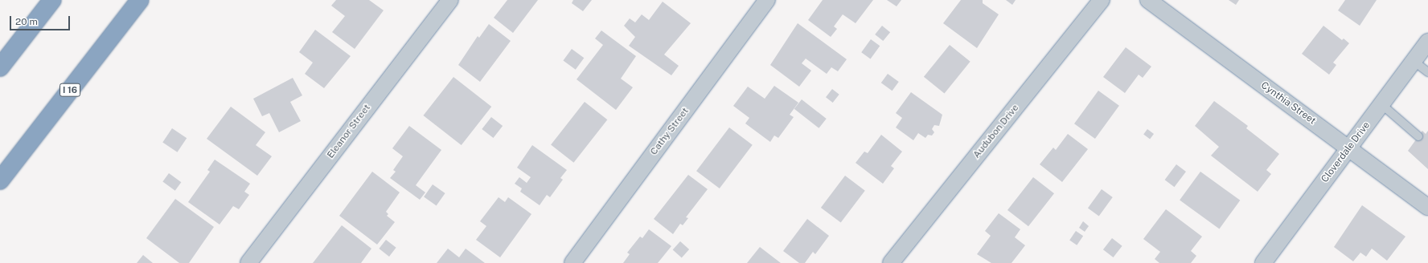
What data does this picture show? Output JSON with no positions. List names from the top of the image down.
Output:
{
  "streets": {
    "highway": ["I 16"],
    "street": [
      "Cynthia Street",
      "Eleanor Street",
      "Cathy Street",
      "Audubon Drive",
      "Cloverdale Drive"
    ]
  },
  "crossings": [
    ["Cynthia Street", "Cloverdale Drive"]
  ],
  "scale_bar": "20 m"
}
